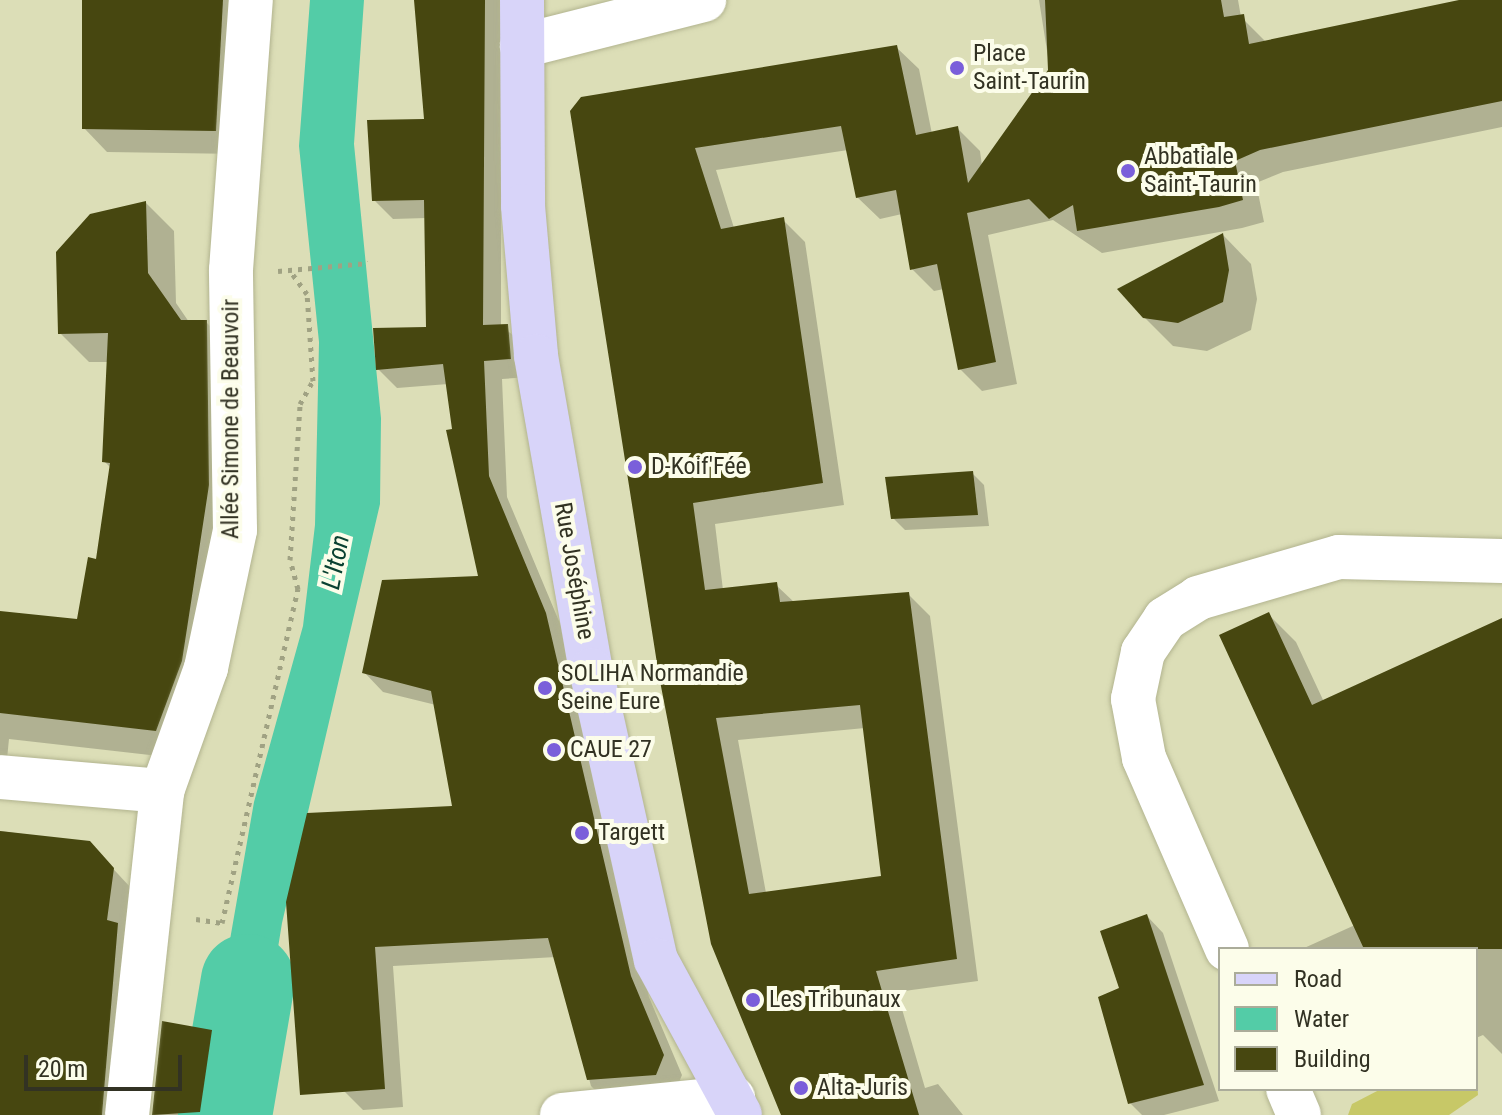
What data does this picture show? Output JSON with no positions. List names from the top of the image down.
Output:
{
  "streets": {
    "main road": ["Rue Joséphine"],
    "street": ["Allée Simone de Beauvoir"]
  },
  "water": ["L'Iton"],
  "places": [
    "Place Saint-Taurin",
    "Abbatiale Saint-Taurin",
    "D-Koif'Fée",
    "SOLIHA Normandie Seine Eure",
    "CAUE 27",
    "Targett",
    "Les Tribunaux",
    "Alta-Juris"
  ],
  "legend": ["Road", "Water", "Building"],
  "scale_bar": "20 m"
}
